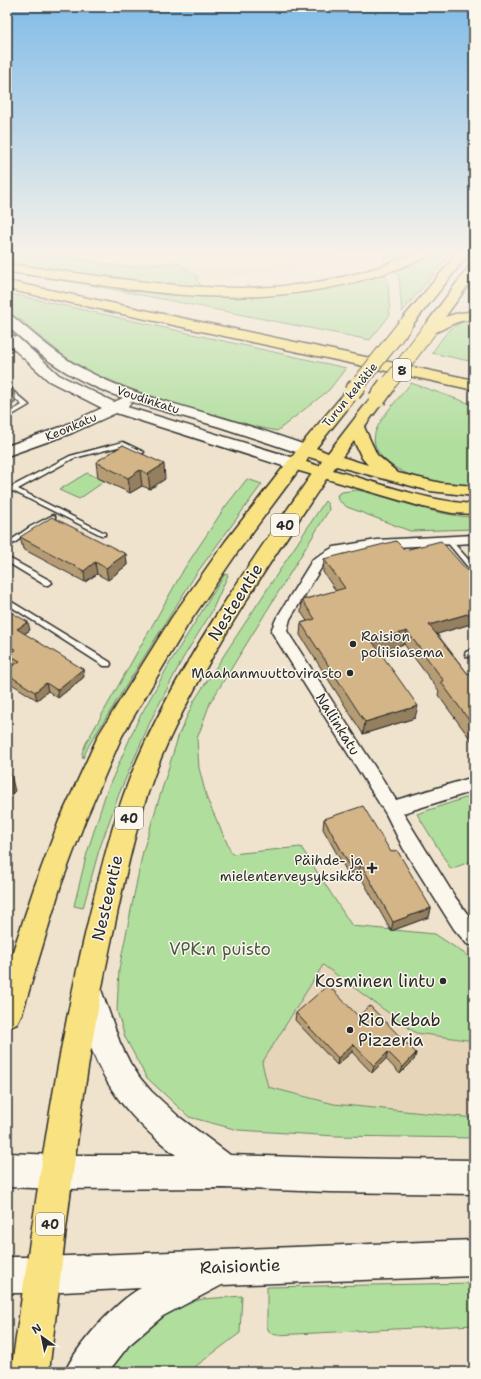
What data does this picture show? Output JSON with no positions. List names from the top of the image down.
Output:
{
  "streets": {
    "main road": [
      "8",
      "Turun kehätie",
      "Voudinkatu",
      "Keonkatu",
      "40",
      "Nesteentie",
      "Raisiontie"
    ],
    "street": ["Nallinkatu"]
  },
  "crossings": [
    ["Turun kehätie", "Voudinkatu"],
    ["Turun kehätie", "40"],
    ["Turun kehätie", "Nesteentie"],
    ["Voudinkatu", "Keonkatu"],
    ["Voudinkatu", "40"],
    ["Nesteentie", "Raisiontie"]
  ],
  "parks": ["VPK:n puisto"],
  "places": {
    "other": [
      "Raision poliisiasema",
      "Maahanmuuttovirasto",
      "Kosminen lintu",
      "Rio Kebab Pizzeria"
    ],
    "health": ["Päihde- ja mielenterveysyksikkö"]
  },
  "north": "top left"
}
